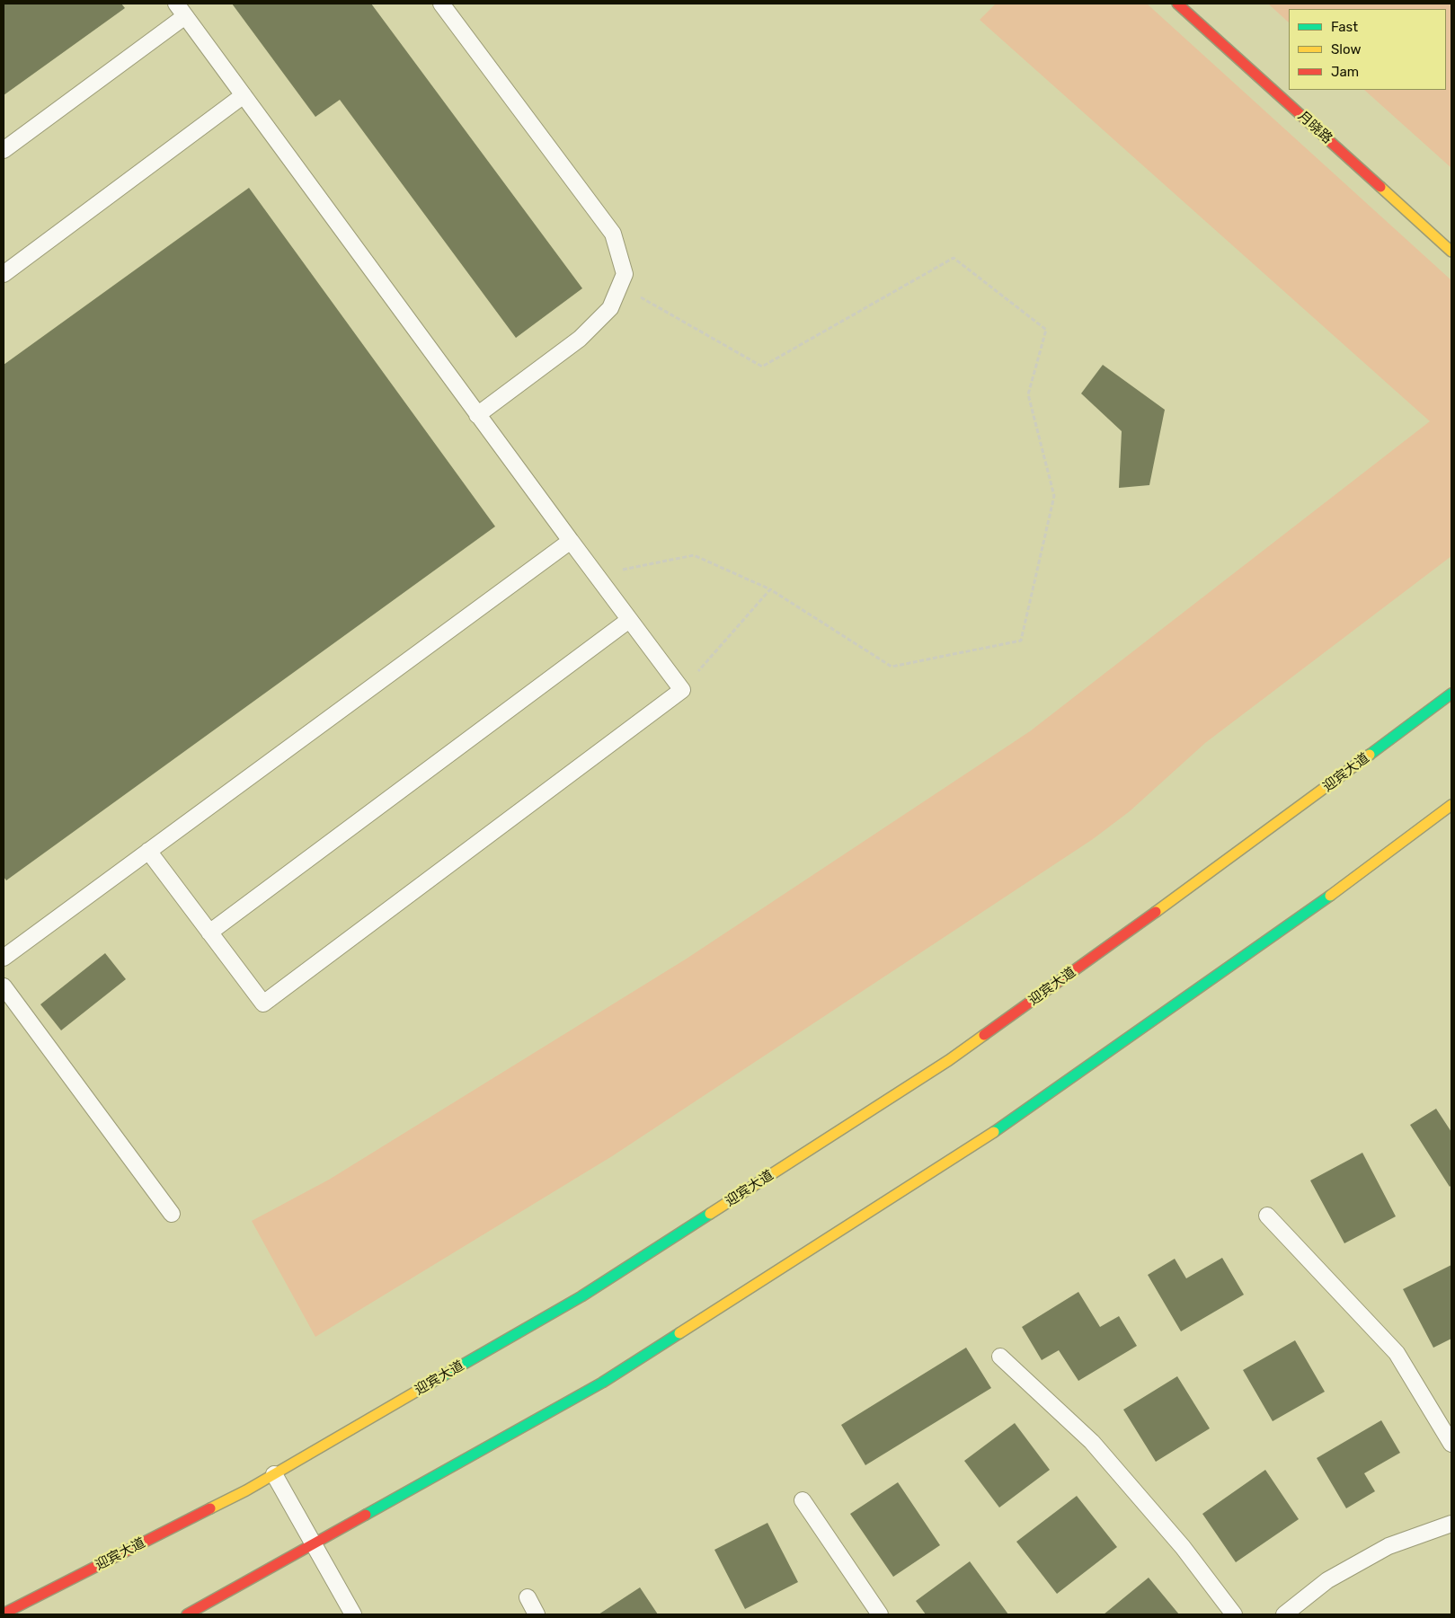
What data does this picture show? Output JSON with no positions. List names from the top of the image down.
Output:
{
  "streets": {
    "main road": ["月晓路", "迎宾大道"]
  },
  "legend": ["Fast", "Slow", "Jam"]
}
